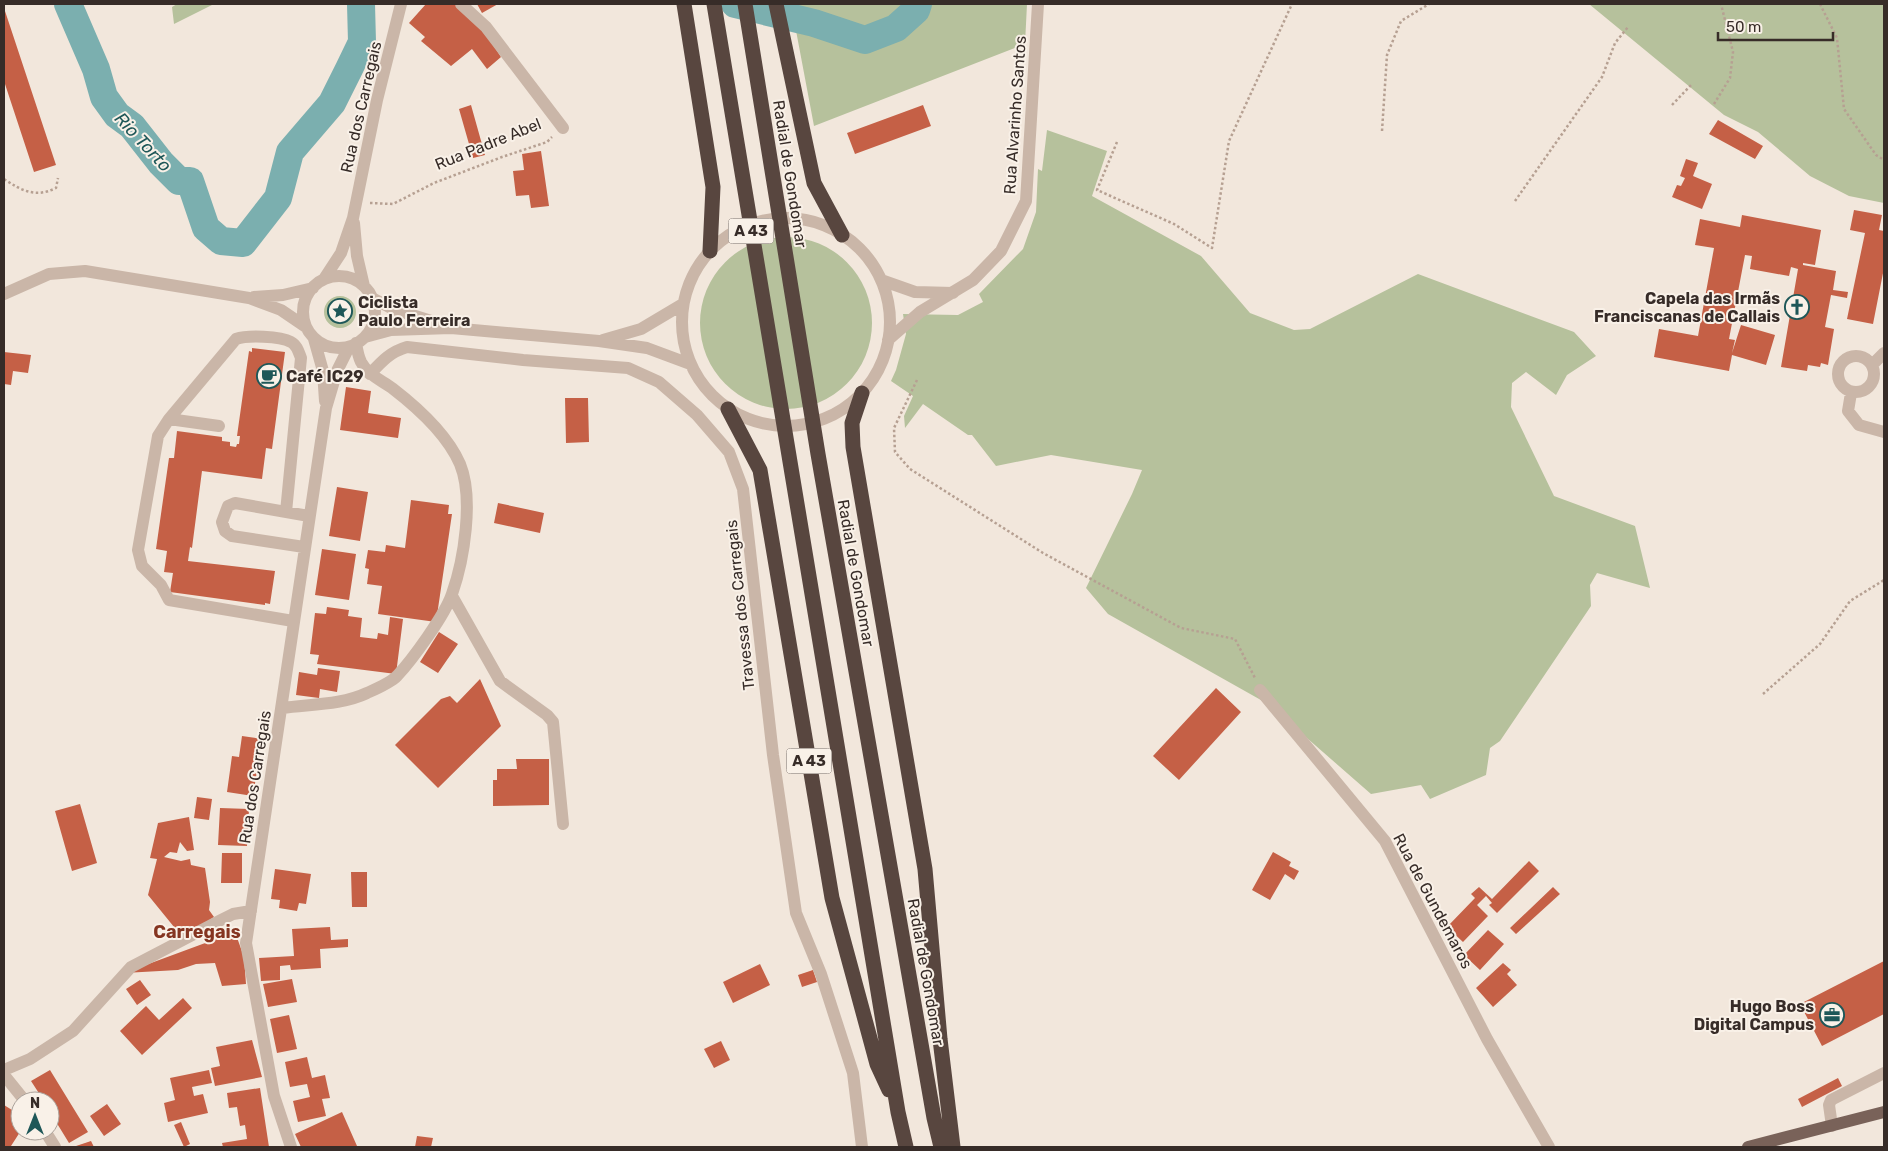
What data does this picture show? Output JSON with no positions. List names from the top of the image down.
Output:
{
  "streets": {
    "highway": ["Radial de Gondomar", "A 43"],
    "street": [
      "Rua dos Carregais",
      "Rua Alvarinho Santos",
      "Rua Padre Abel",
      "Travessa dos Carregais",
      "Rua de Gundemaros"
    ]
  },
  "crossings": [
    ["Rua dos Carregais", "Rua Padre Abel"]
  ],
  "districts": ["Carregais"],
  "water": ["Rio Torto"],
  "places": {
    "church": ["Capela das Irmãs Franciscanas de Callais"],
    "place": ["Ciclista Paulo Ferreira"],
    "cafe": ["Café IC29"],
    "office": ["Hugo Boss Digital Campus"]
  },
  "scale_bar": "50 m",
  "north": "top"
}
